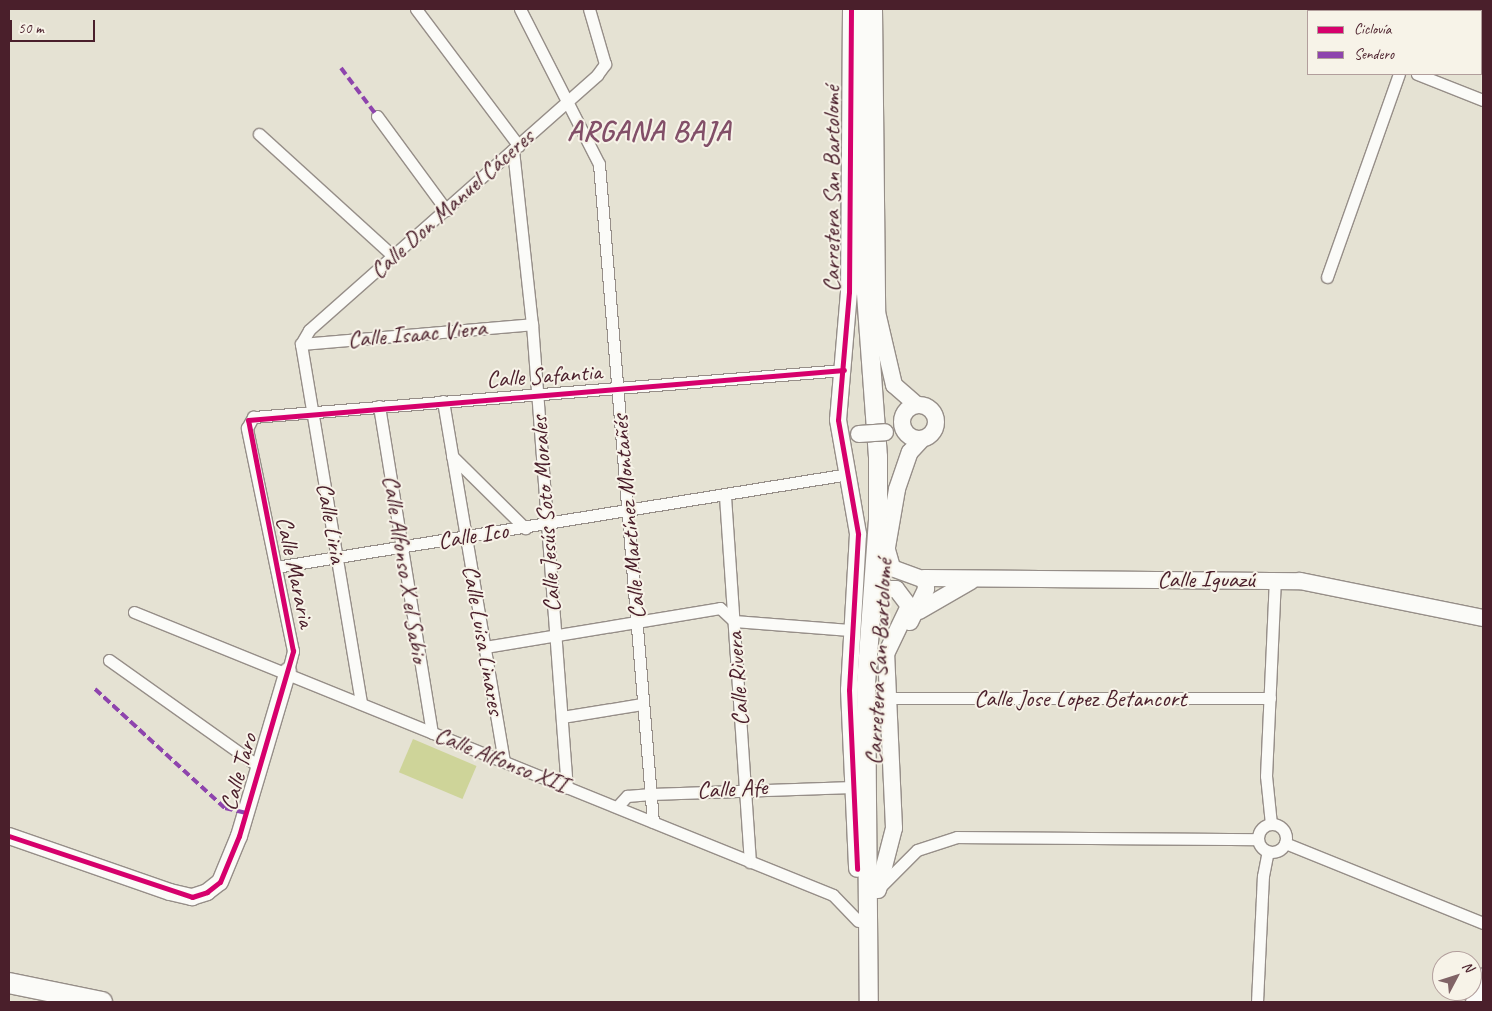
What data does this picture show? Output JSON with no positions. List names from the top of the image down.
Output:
{
  "streets": {
    "main road": ["Carretera San Bartolomé"],
    "street": [
      "Calle Don Manuel Cáceres",
      "Calle Isaac Viera",
      "Calle Safantia",
      "Calle Jesús Soto Morales",
      "Calle Martínez Montañés",
      "Calle Liria",
      "Calle Ico",
      "Calle Alfonso X el Sabio",
      "Calle Mararia",
      "Calle Iguazú",
      "Calle Luisa Linares",
      "Calle Rivera",
      "Calle Jose Lopez Betancort",
      "Calle Alfonso XII",
      "Calle Taro",
      "Calle Afe"
    ]
  },
  "crossings": [
    ["Carretera San Bartolomé", "Calle Safantia"],
    ["Carretera San Bartolomé", "Calle Ico"],
    ["Carretera San Bartolomé", "Calle Alfonso XII"],
    ["Carretera San Bartolomé", "Calle Afe"],
    ["Calle Don Manuel Cáceres", "Calle Isaac Viera"],
    ["Calle Don Manuel Cáceres", "Calle Jesús Soto Morales"],
    ["Calle Don Manuel Cáceres", "Calle Martínez Montañés"],
    ["Calle Don Manuel Cáceres", "Calle Liria"],
    ["Calle Isaac Viera", "Calle Jesús Soto Morales"],
    ["Calle Isaac Viera", "Calle Liria"],
    ["Calle Safantia", "Calle Jesús Soto Morales"],
    ["Calle Safantia", "Calle Martínez Montañés"],
    ["Calle Safantia", "Calle Liria"],
    ["Calle Safantia", "Calle Alfonso X el Sabio"],
    ["Calle Safantia", "Calle Mararia"],
    ["Calle Safantia", "Calle Luisa Linares"],
    ["Calle Jesús Soto Morales", "Calle Ico"],
    ["Calle Jesús Soto Morales", "Calle Alfonso XII"],
    ["Calle Martínez Montañés", "Calle Ico"],
    ["Calle Martínez Montañés", "Calle Alfonso XII"],
    ["Calle Martínez Montañés", "Calle Afe"],
    ["Calle Liria", "Calle Ico"],
    ["Calle Liria", "Calle Alfonso XII"],
    ["Calle Ico", "Calle Alfonso X el Sabio"],
    ["Calle Ico", "Calle Mararia"],
    ["Calle Ico", "Calle Luisa Linares"],
    ["Calle Ico", "Calle Rivera"],
    ["Calle Alfonso X el Sabio", "Calle Alfonso XII"],
    ["Calle Mararia", "Calle Alfonso XII"],
    ["Calle Mararia", "Calle Taro"],
    ["Calle Luisa Linares", "Calle Alfonso XII"],
    ["Calle Rivera", "Calle Alfonso XII"],
    ["Calle Rivera", "Calle Afe"],
    ["Calle Alfonso XII", "Calle Taro"],
    ["Calle Alfonso XII", "Calle Afe"]
  ],
  "districts": ["ARGANA BAJA"],
  "legend": ["Ciclovía", "Sendero"],
  "scale_bar": "50 m",
  "north": "top right"
}
